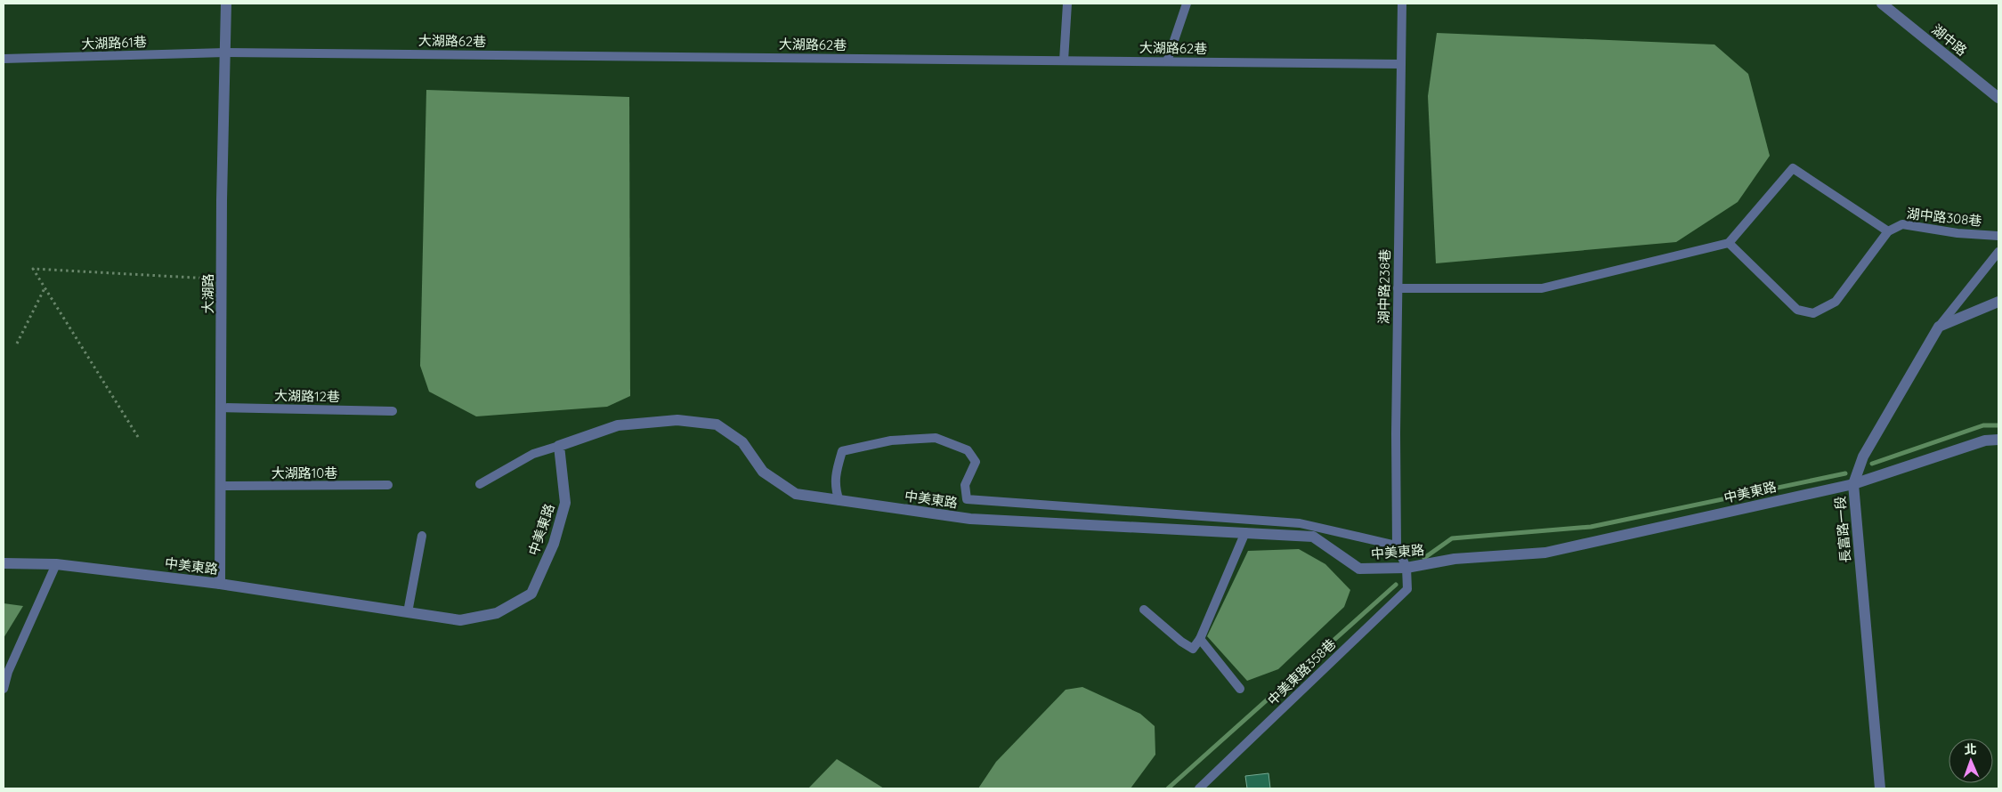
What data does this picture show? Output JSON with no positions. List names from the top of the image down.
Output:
{
  "streets": {
    "street": [
      "湖中路",
      "大湖路",
      "中美東路",
      "長富路一段"
    ],
    "lane": [
      "大湖路62巷",
      "大湖路61巷",
      "湖中路308巷",
      "湖中路238巷",
      "大湖路12巷",
      "大湖路10巷",
      "中美東路358巷"
    ]
  },
  "crossings": [
    ["大湖路62巷", "大湖路61巷"],
    ["大湖路62巷", "湖中路238巷"],
    ["大湖路62巷", "大湖路"],
    ["大湖路61巷", "大湖路"],
    ["湖中路238巷", "中美東路"],
    ["湖中路238巷", "中美東路358巷"],
    ["大湖路", "大湖路12巷"],
    ["大湖路", "大湖路10巷"],
    ["大湖路", "中美東路"],
    ["中美東路", "長富路一段"],
    ["中美東路", "中美東路358巷"]
  ],
  "north": "top"
}
